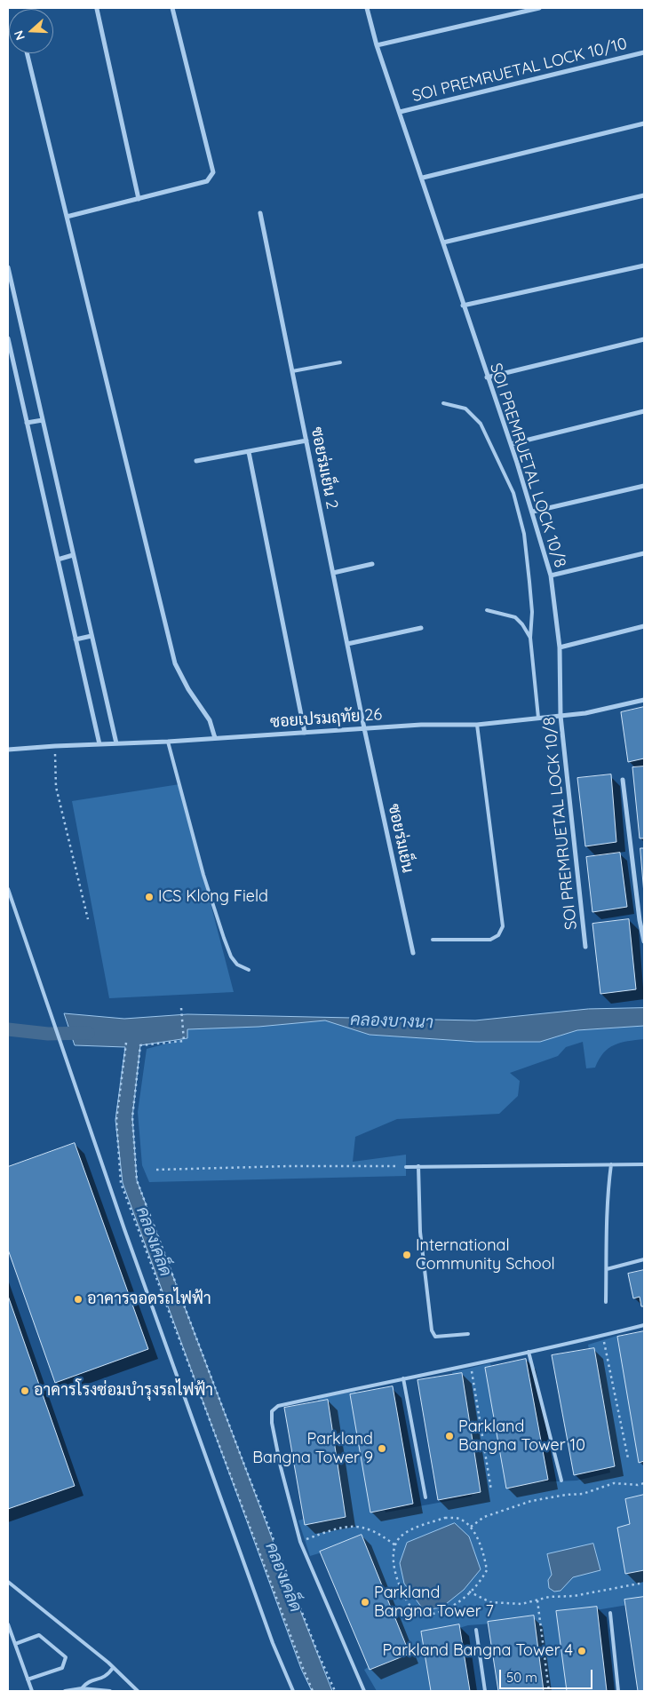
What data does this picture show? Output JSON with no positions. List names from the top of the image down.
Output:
{
  "streets": {
    "street": [
      "SOI PREMRUETAL LOCK 10/10",
      "SOI PREMRUETAL LOCK 10/8",
      "ซอยร่มเย็น 2",
      "ซอยเปรมฤทัย 26",
      "ซอยร่มเย็น"
    ]
  },
  "crossings": [
    ["SOI PREMRUETAL LOCK 10/10", "SOI PREMRUETAL LOCK 10/8"],
    ["SOI PREMRUETAL LOCK 10/8", "ซอยเปรมฤทัย 26"],
    ["ซอยร่มเย็น 2", "ซอยเปรมฤทัย 26"],
    ["ซอยร่มเย็น 2", "ซอยร่มเย็น"],
    ["ซอยเปรมฤทัย 26", "ซอยร่มเย็น"]
  ],
  "water": ["คลองบางนา", "คลองเคล็ด"],
  "places": [
    "ICS Klong Field",
    "International Community School",
    "อาคารจอดรถไฟฟ้า",
    "อาคารโรงซ่อมบำรุงรถไฟฟ้า",
    "Parkland Bangna Tower 10",
    "Parkland Bangna Tower 9",
    "Parkland Bangna Tower 7",
    "Parkland Bangna Tower 4"
  ],
  "scale_bar": "50 m",
  "north": "left"
}
